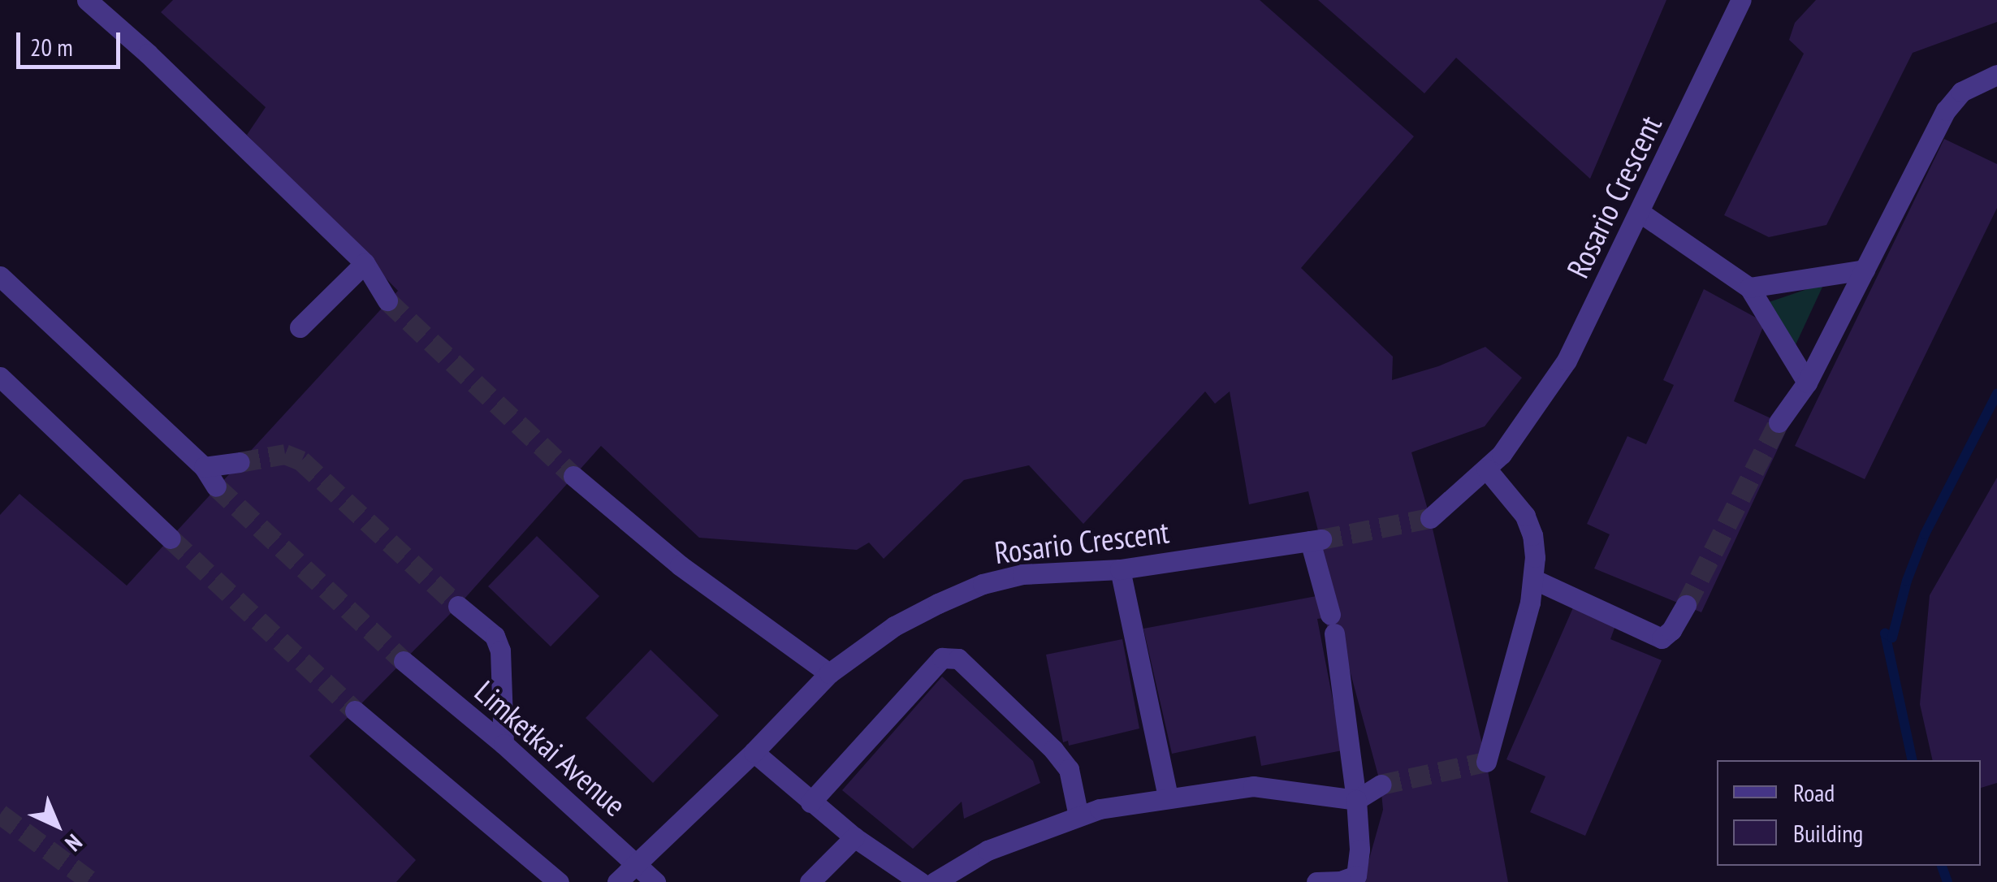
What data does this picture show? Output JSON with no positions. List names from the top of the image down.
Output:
{
  "streets": {
    "street": ["Rosario Crescent", "Limketkai Avenue"]
  },
  "crossings": [
    ["Rosario Crescent", "Limketkai Avenue"]
  ],
  "legend": ["Road", "Building"],
  "scale_bar": "20 m",
  "north": "bottom right"
}
